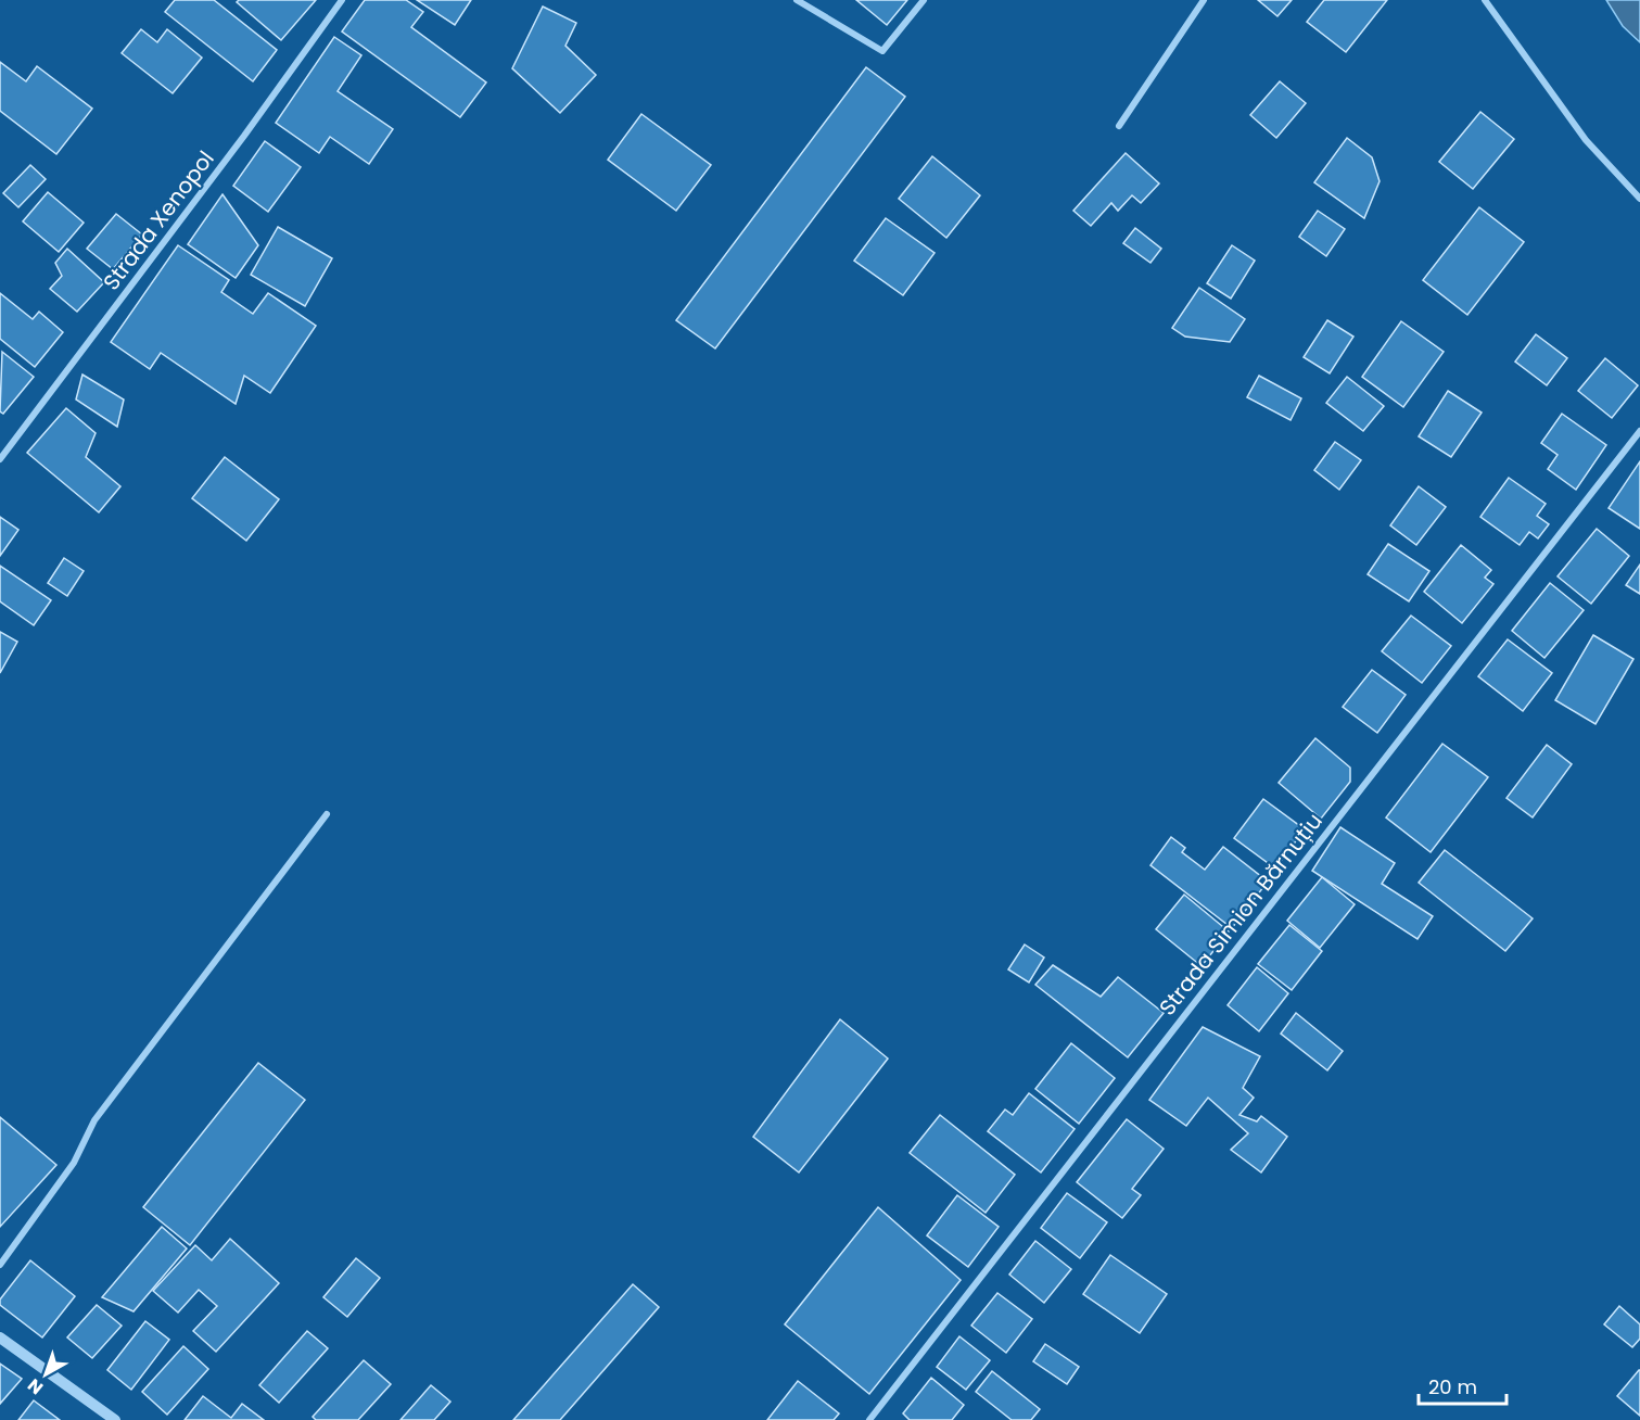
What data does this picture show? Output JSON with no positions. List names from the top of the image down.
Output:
{
  "streets": {
    "street": ["Strada Xenopol", "Strada Simion Bărnuțiu"]
  },
  "scale_bar": "20 m",
  "north": "bottom left"
}
